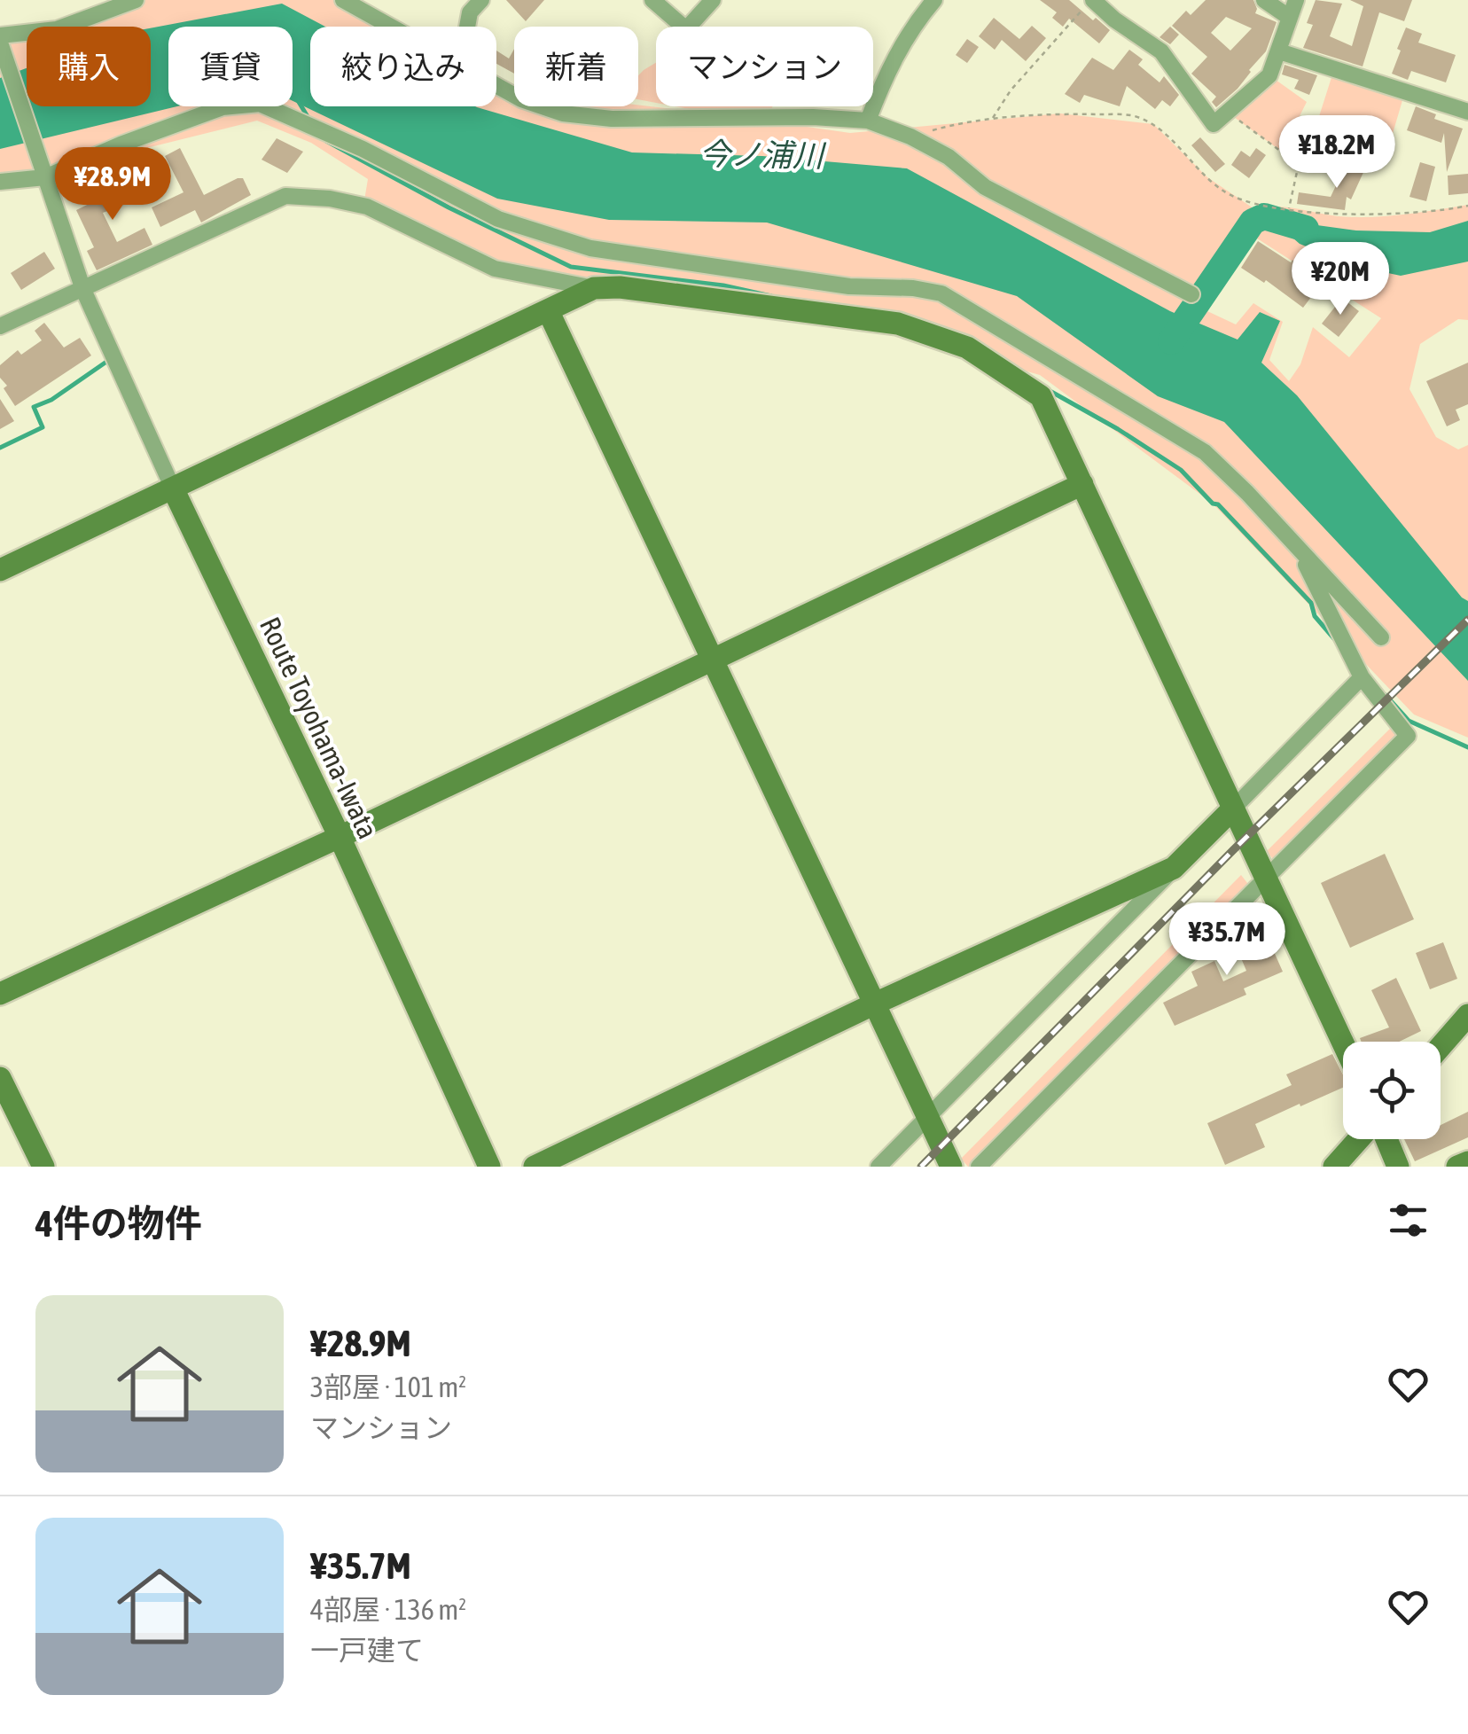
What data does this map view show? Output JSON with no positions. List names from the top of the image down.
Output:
{
  "streets": {
    "street": ["Route Toyohama-Iwata"]
  },
  "water": ["今ノ浦川"],
  "page": {
    "chip": [
      "購入",
      "賃貸",
      "絞り込み",
      "新着",
      "マンション"
    ],
    "price": [
      "¥18.2M",
      "¥28.9M",
      "¥20M",
      "¥35.7M"
    ],
    "heading": "4件の物件",
    "list": [
      {
        "name": "¥28.9M",
        "note": "3部屋 · 101 m² · マンション"
      },
      {
        "name": "¥35.7M",
        "note": "4部屋 · 136 m² · 一戸建て"
      }
    ]
  }
}
